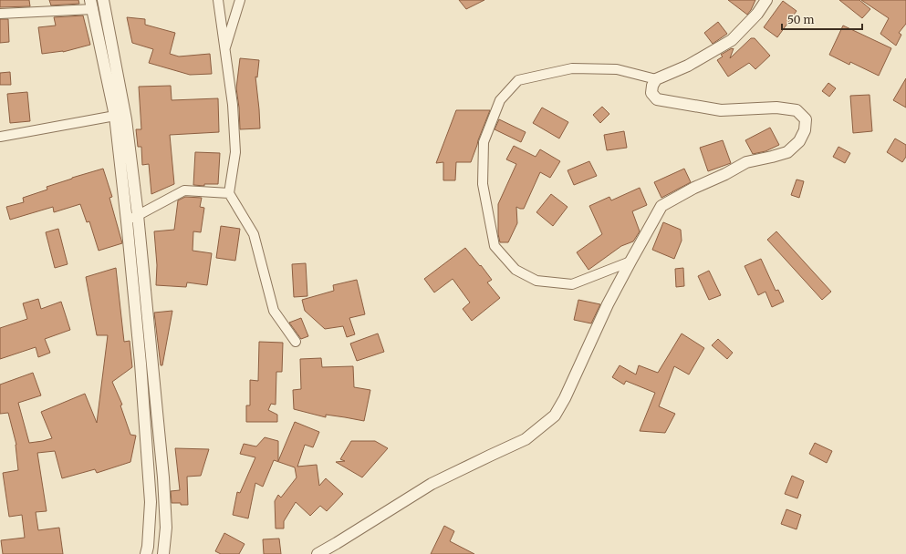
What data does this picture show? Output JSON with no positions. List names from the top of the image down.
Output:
{
  "scale_bar": "50 m"
}
